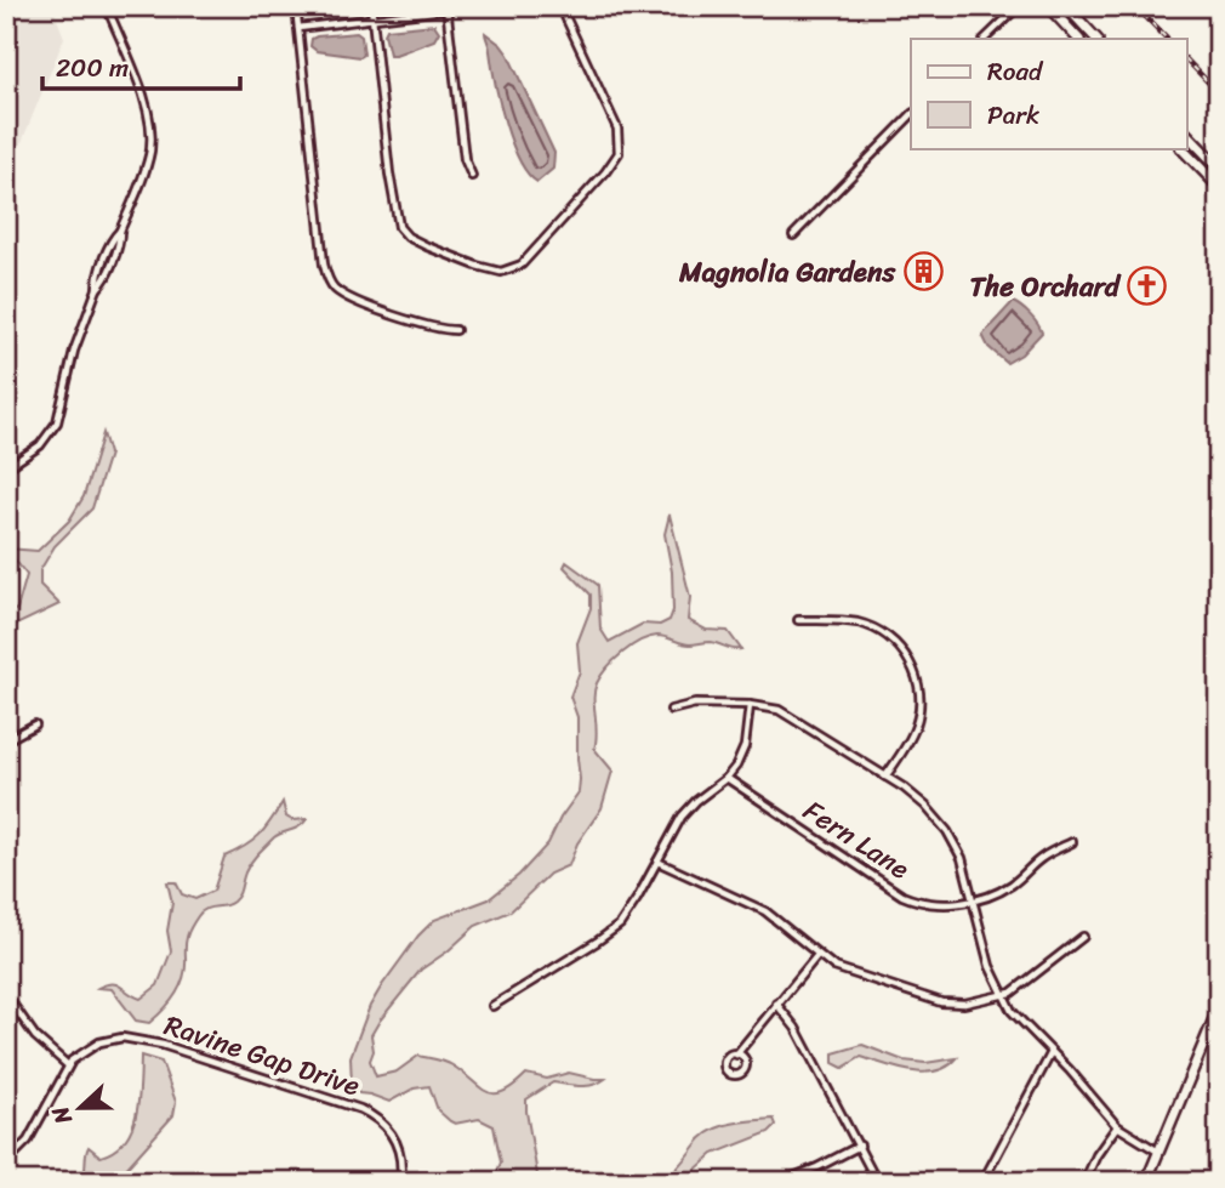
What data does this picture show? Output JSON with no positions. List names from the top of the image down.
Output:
{
  "streets": {
    "street": ["Fern Lane", "Ravine Gap Drive"]
  },
  "places": {
    "building": ["Magnolia Gardens"],
    "church": ["The Orchard"]
  },
  "legend": ["Road", "Park"],
  "scale_bar": "200 m",
  "north": "left"
}
